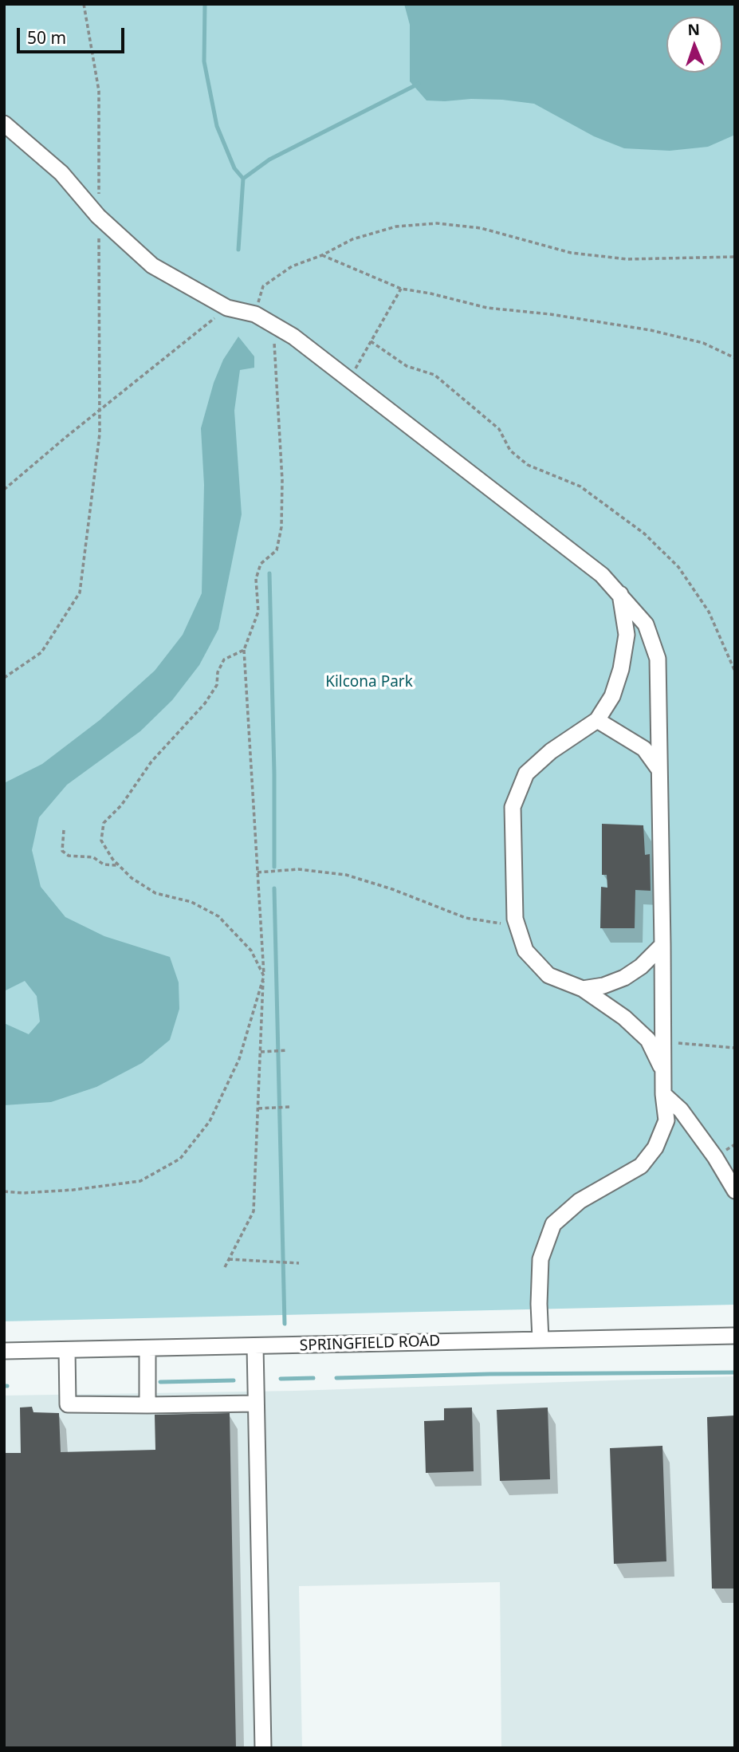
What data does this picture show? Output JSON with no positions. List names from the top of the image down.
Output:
{
  "streets": {
    "street": ["SPRINGFIELD ROAD"]
  },
  "parks": ["Kilcona Park"],
  "scale_bar": "50 m",
  "north": "top"
}
